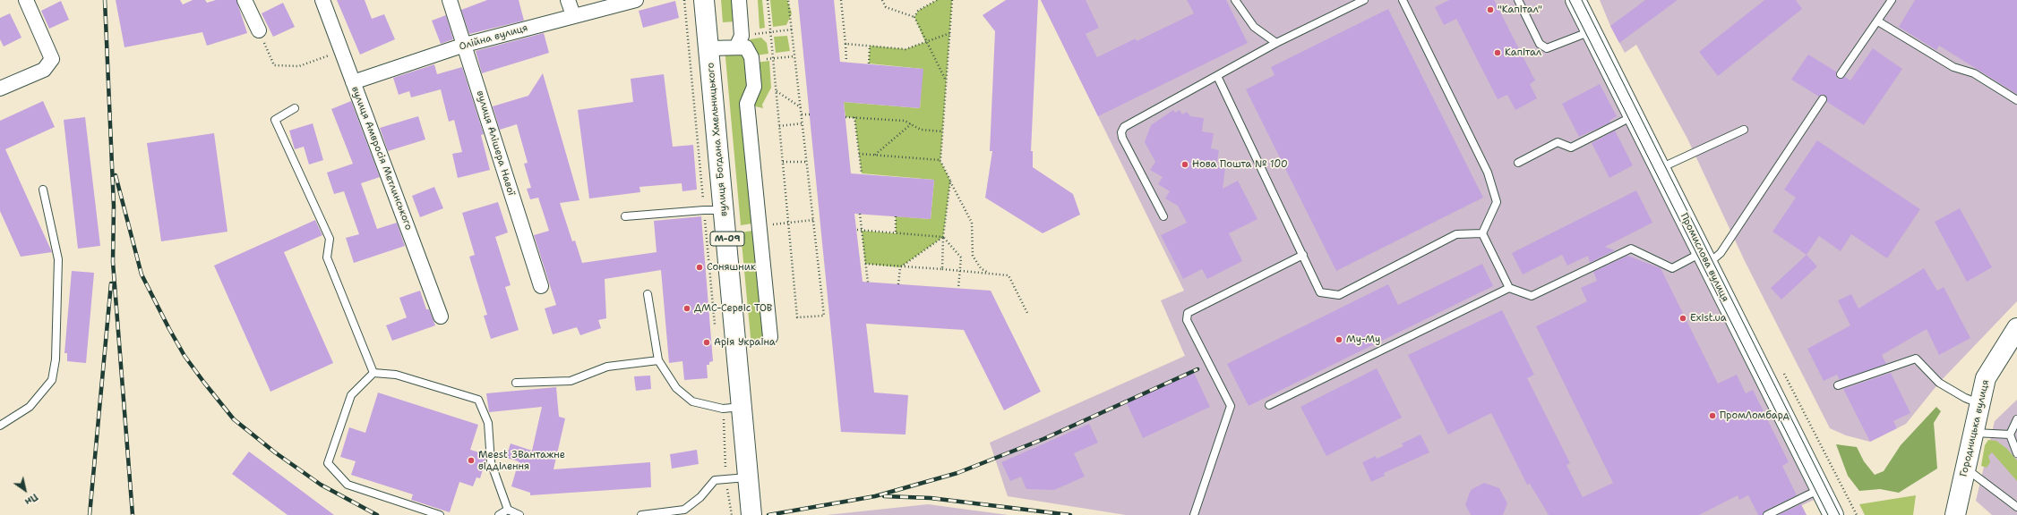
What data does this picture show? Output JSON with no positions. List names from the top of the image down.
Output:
{
  "streets": {
    "main road": [
      "вулиця Богдана Хмельницького",
      "М-09",
      "Промислова вулиця",
      "Городницька вулиця"
    ],
    "street": ["Олійна вулиця", "вулиця Алішера Навої", "вулиця Амвросія Метлинського"]
  },
  "crossings": [
    ["Олійна вулиця", "вулиця Алішера Навої"],
    ["Олійна вулиця", "вулиця Амвросія Метлинського"]
  ],
  "places": [
    "\"Капітал\"",
    "Капітал",
    "Нова Пошта № 100",
    "Соняшник",
    "ДМС-Сервіс ТОВ",
    "Exist.ua",
    "Му-Му",
    "Арія Украіна",
    "ПромЛомбард",
    "Meest 3Вантажне відділення"
  ],
  "north": "bottom right"
}
